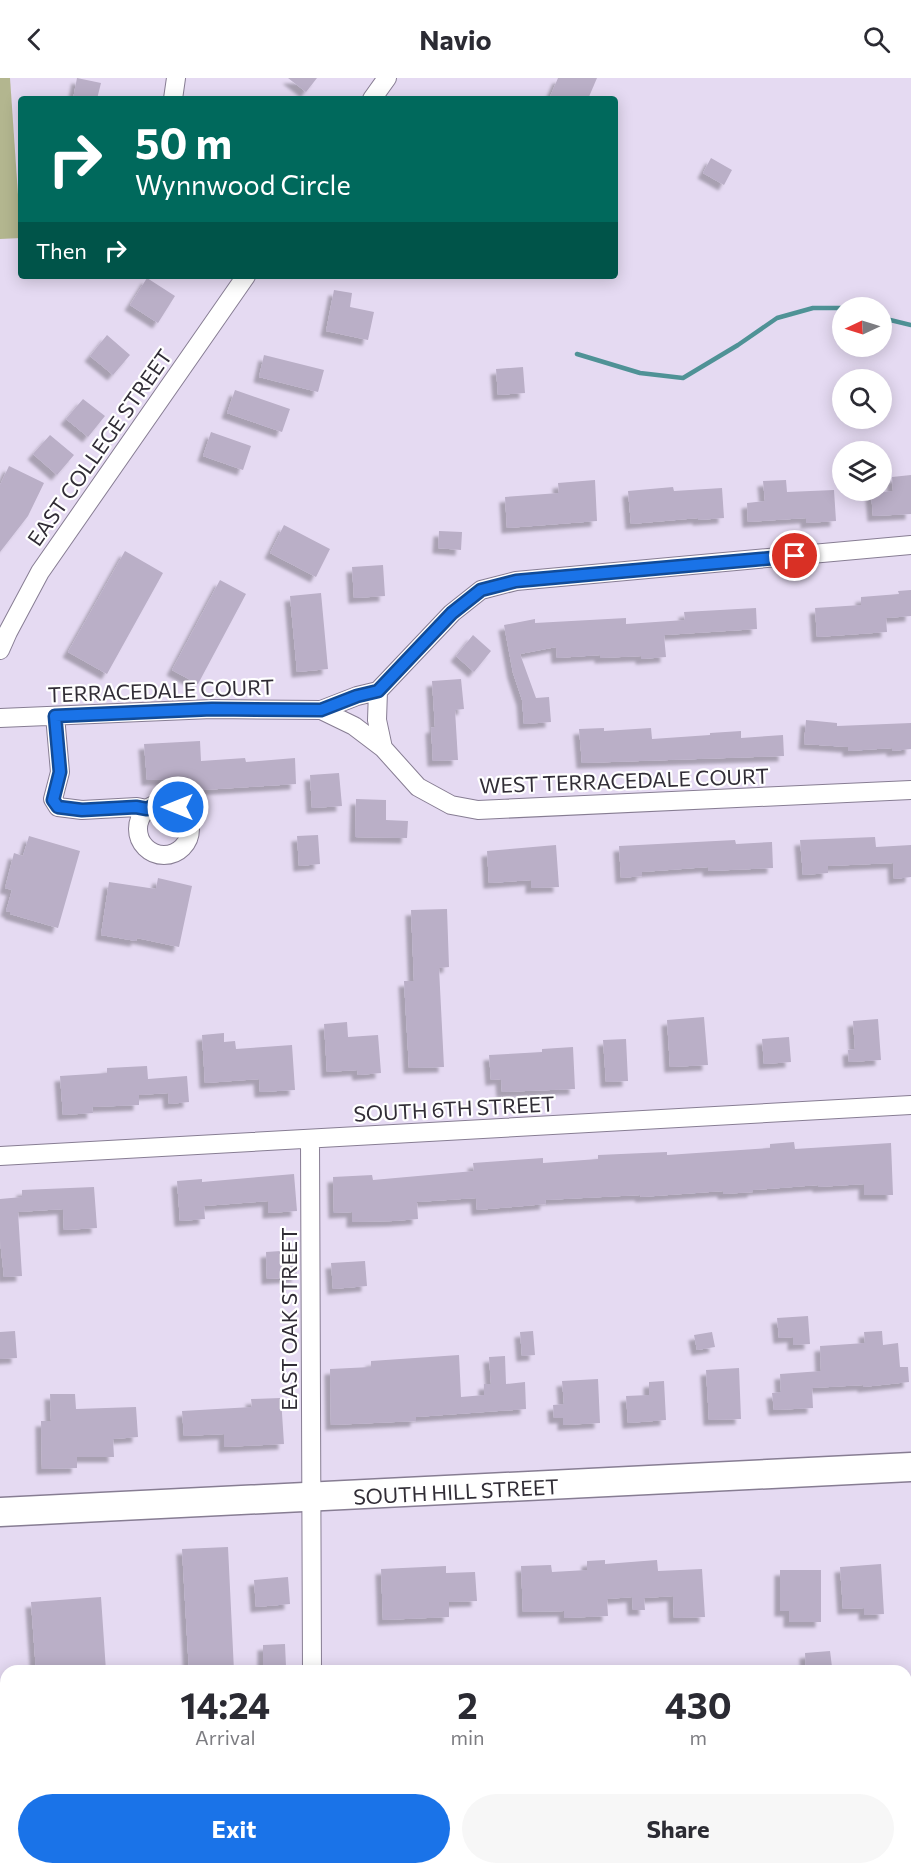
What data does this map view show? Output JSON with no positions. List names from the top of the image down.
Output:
{
  "streets": {
    "main road": ["SOUTH HILL STREET"],
    "street": [
      "EAST COLLEGE STREET",
      "TERRACEDALE COURT",
      "WEST TERRACEDALE COURT",
      "SOUTH 6TH STREET",
      "EAST OAK STREET"
    ]
  },
  "crossings": [
    ["TERRACEDALE COURT", "WEST TERRACEDALE COURT"],
    ["SOUTH 6TH STREET", "EAST OAK STREET"],
    ["EAST OAK STREET", "SOUTH HILL STREET"]
  ],
  "north": "left",
  "page": {
    "header": "Navio",
    "turn": ["50 m", "Wynnwood Circle"],
    "then": "Then",
    "eta": [
      "14:24",
      "Arrival",
      "2",
      "min",
      "430",
      "m"
    ],
    "buttons": ["Exit", "Share"]
  }
}
